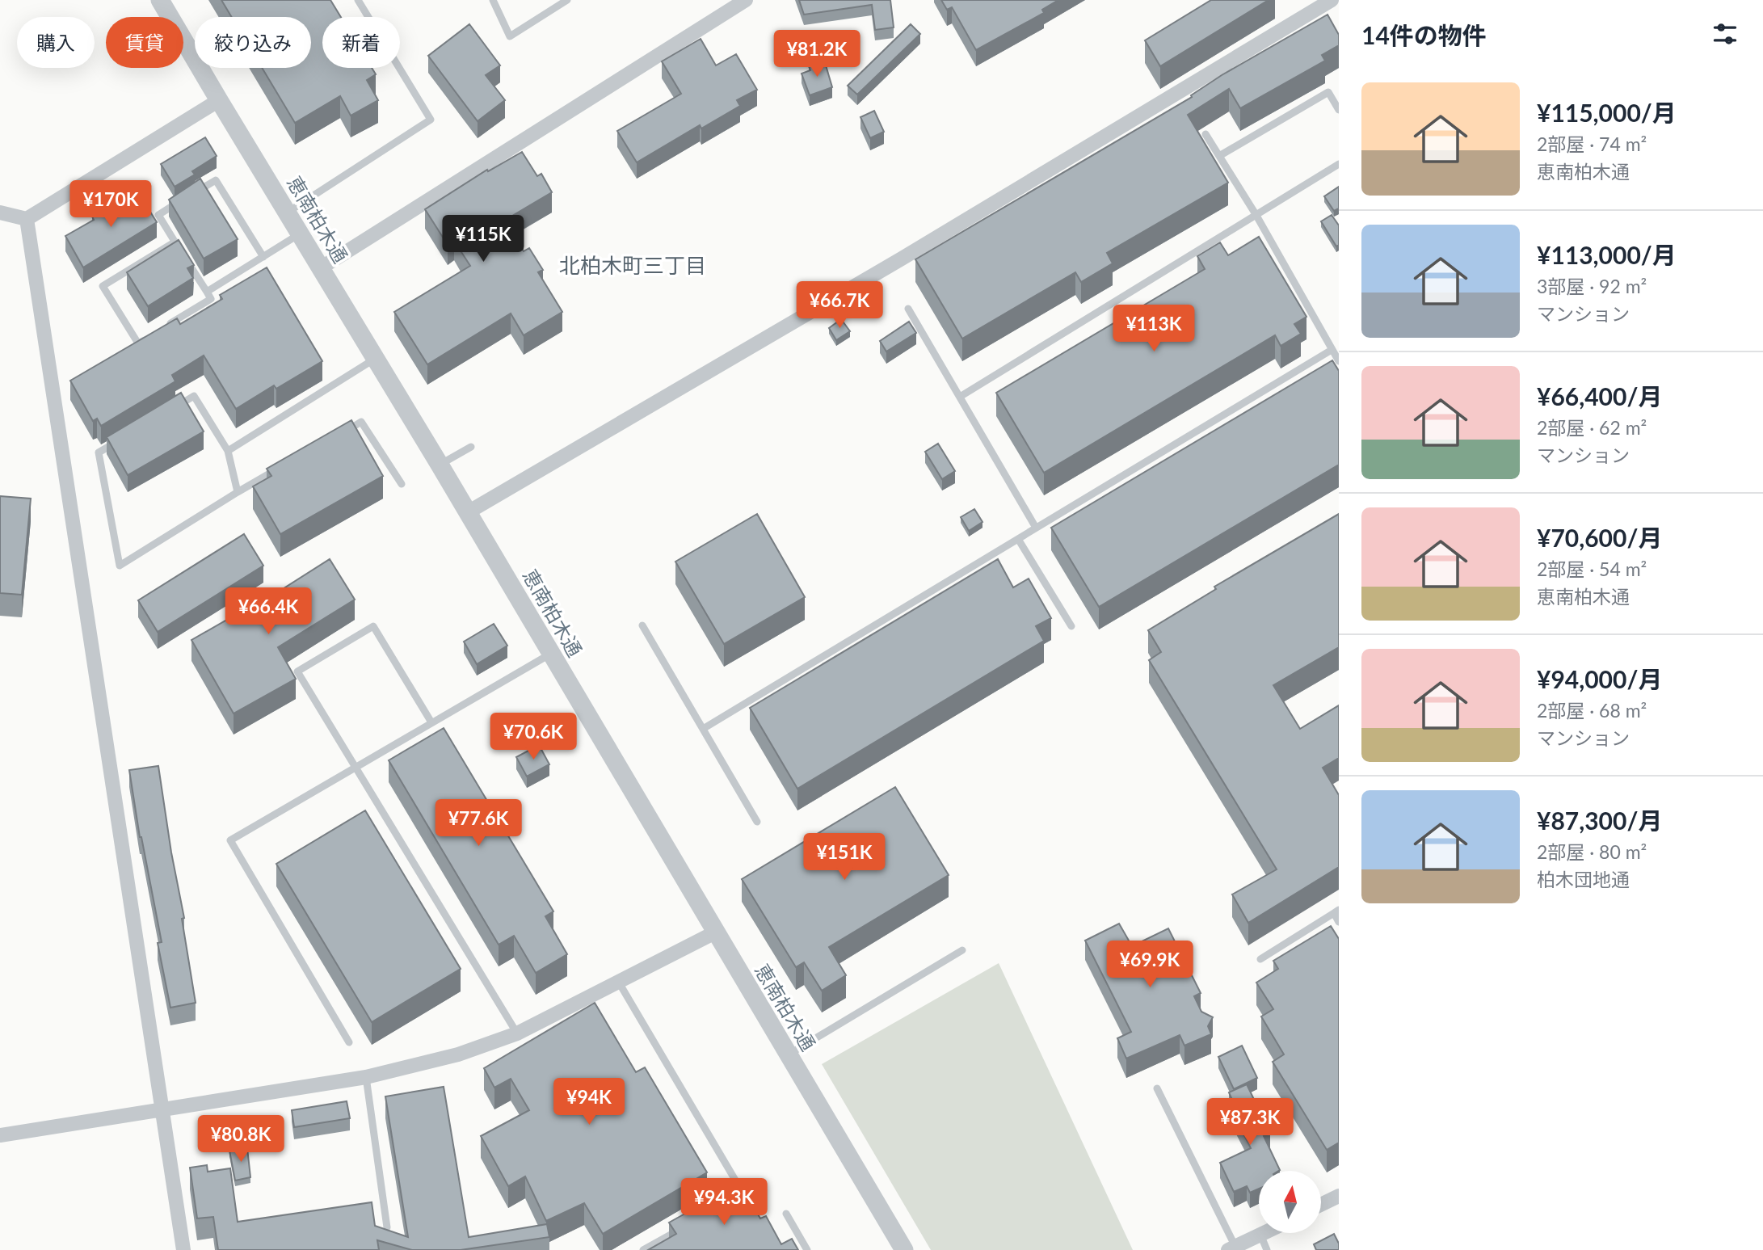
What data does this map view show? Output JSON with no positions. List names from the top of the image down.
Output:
{
  "streets": {
    "street": ["恵南柏木通"]
  },
  "districts": ["北柏木町三丁目"],
  "north": "top",
  "page": {
    "heading": "14件の物件",
    "chip": [
      "購入",
      "賃貸",
      "絞り込み",
      "新着"
    ],
    "price": [
      "¥81.2K",
      "¥170K",
      "¥115K",
      "¥66.7K",
      "¥113K",
      "¥66.4K",
      "¥70.6K",
      "¥77.6K",
      "¥151K",
      "¥69.9K",
      "¥94K",
      "¥87.3K",
      "¥80.8K",
      "¥94.3K"
    ],
    "list": [
      {
        "name": "¥115,000/月",
        "note": "2部屋 · 74 m² · 恵南柏木通"
      },
      {
        "name": "¥113,000/月",
        "note": "3部屋 · 92 m² · マンション"
      },
      {
        "name": "¥66,400/月",
        "note": "2部屋 · 62 m² · マンション"
      },
      {
        "name": "¥70,600/月",
        "note": "2部屋 · 54 m² · 恵南柏木通"
      },
      {
        "name": "¥94,000/月",
        "note": "2部屋 · 68 m² · マンション"
      },
      {
        "name": "¥87,300/月",
        "note": "2部屋 · 80 m² · 柏木団地通"
      }
    ]
  }
}
